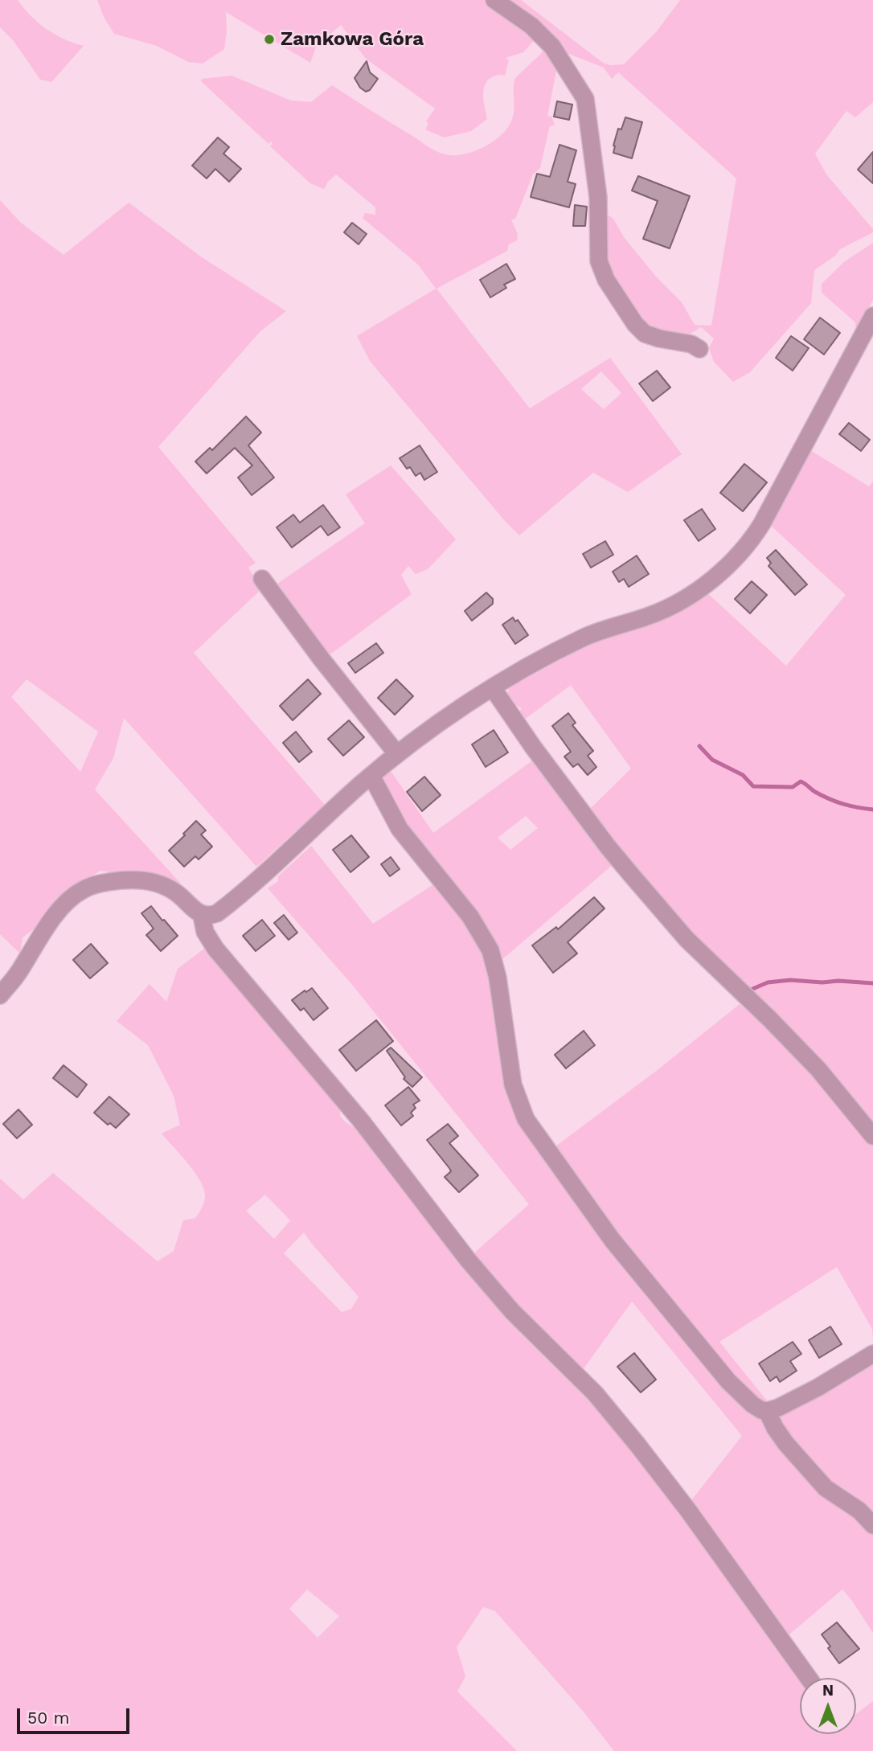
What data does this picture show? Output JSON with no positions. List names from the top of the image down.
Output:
{
  "places": ["Zamkowa Góra"],
  "scale_bar": "50 m",
  "north": "top"
}
